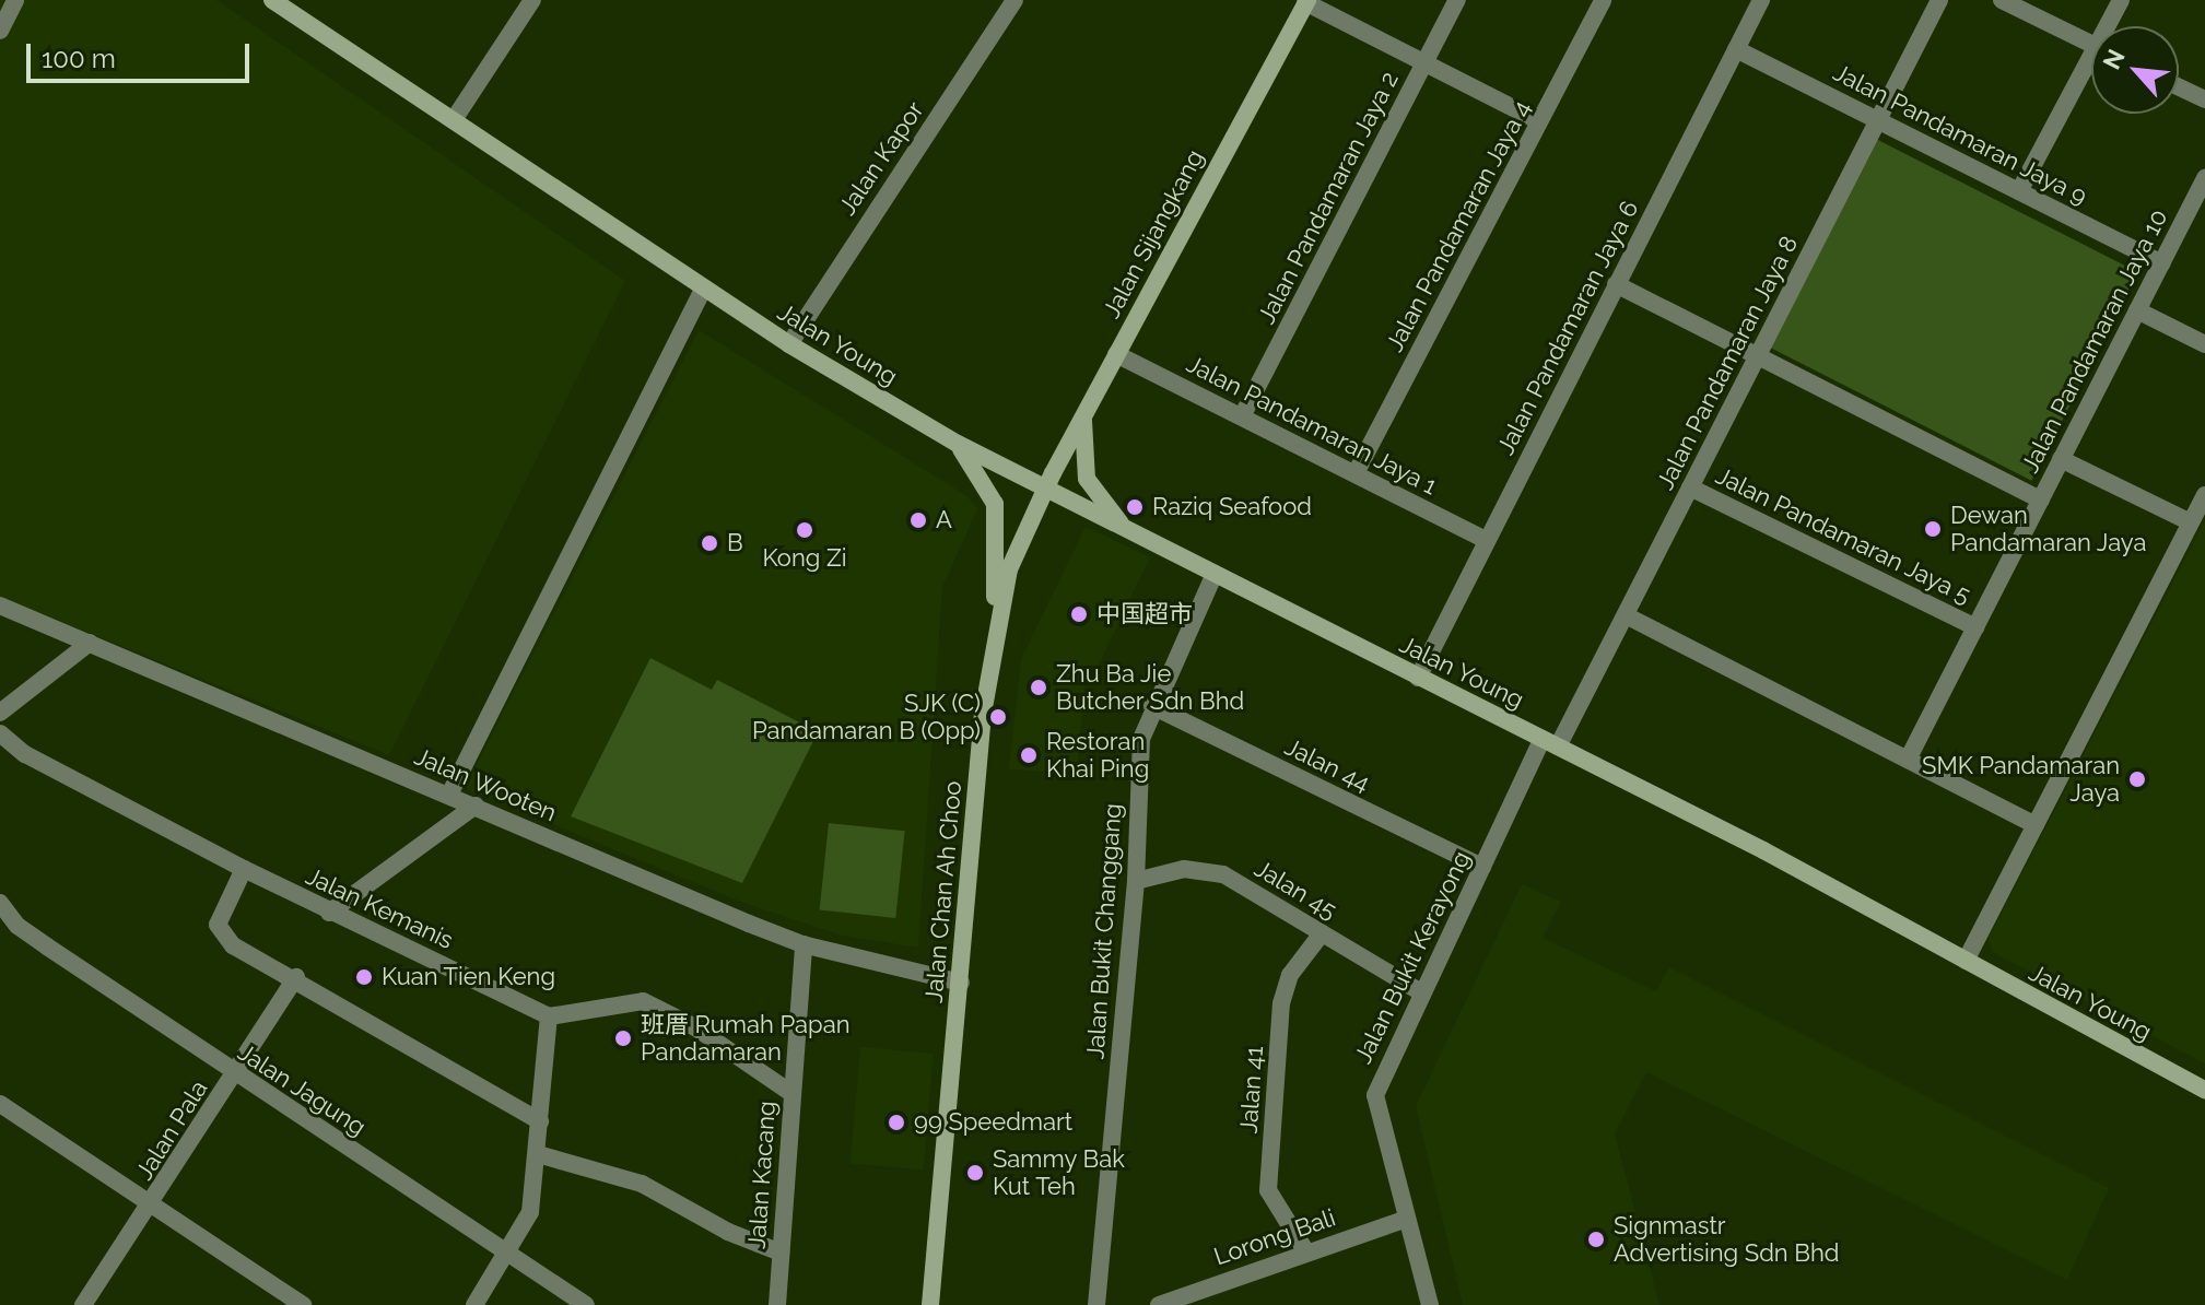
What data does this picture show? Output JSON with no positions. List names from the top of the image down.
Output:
{
  "streets": {
    "main road": ["Jalan Sijangkang", "Jalan Young", "Jalan Chan Ah Choo"],
    "street": [
      "Jalan Pandamaran Jaya 9",
      "Jalan Kapor",
      "Jalan Pandamaran Jaya 2",
      "Jalan Pandamaran Jaya 4",
      "Jalan Pandamaran Jaya 6",
      "Jalan Pandamaran Jaya 10",
      "Jalan Pandamaran Jaya 8",
      "Jalan Pandamaran Jaya 1",
      "Jalan Pandamaran Jaya 5",
      "Jalan 44",
      "Jalan Wooten",
      "Jalan 45",
      "Jalan Kemanis",
      "Jalan Bukit Changgang",
      "Jalan Bukit Kerayong",
      "Jalan Jagung",
      "Jalan 41",
      "Jalan Pala",
      "Jalan Kacang",
      "Lorong Bali"
    ]
  },
  "crossings": [
    ["Jalan Pandamaran Jaya 9", "Jalan Pandamaran Jaya 6"],
    ["Jalan Pandamaran Jaya 9", "Jalan Pandamaran Jaya 10"],
    ["Jalan Pandamaran Jaya 9", "Jalan Pandamaran Jaya 8"],
    ["Jalan Kapor", "Jalan Young"],
    ["Jalan Pandamaran Jaya 2", "Jalan Pandamaran Jaya 1"],
    ["Jalan Pandamaran Jaya 4", "Jalan Pandamaran Jaya 1"],
    ["Jalan Sijangkang", "Jalan Young"],
    ["Jalan Sijangkang", "Jalan Pandamaran Jaya 1"],
    ["Jalan Sijangkang", "Jalan Chan Ah Choo"],
    ["Jalan Pandamaran Jaya 6", "Jalan Young"],
    ["Jalan Pandamaran Jaya 6", "Jalan Pandamaran Jaya 1"],
    ["Jalan Pandamaran Jaya 10", "Jalan Pandamaran Jaya 5"],
    ["Jalan Young", "Jalan Pandamaran Jaya 8"],
    ["Jalan Young", "Jalan Chan Ah Choo"],
    ["Jalan Young", "Jalan Bukit Changgang"],
    ["Jalan Young", "Jalan Bukit Kerayong"],
    ["Jalan Pandamaran Jaya 8", "Jalan Pandamaran Jaya 5"],
    ["Jalan Pandamaran Jaya 8", "Jalan Bukit Kerayong"],
    ["Jalan 44", "Jalan Bukit Changgang"],
    ["Jalan 44", "Jalan Bukit Kerayong"],
    ["Jalan Wooten", "Jalan Chan Ah Choo"],
    ["Jalan Wooten", "Jalan Kacang"],
    ["Jalan 45", "Jalan Bukit Changgang"],
    ["Jalan 45", "Jalan Bukit Kerayong"],
    ["Jalan 45", "Jalan 41"],
    ["Jalan Bukit Kerayong", "Lorong Bali"],
    ["Jalan Jagung", "Jalan Pala"],
    ["Jalan 41", "Lorong Bali"]
  ],
  "places": [
    "Raziq Seafood",
    "A",
    "Dewan Pandamaran Jaya",
    "Kong Zi",
    "B",
    "中国超市",
    "Zhu Ba Jie Butcher Sdn Bhd",
    "SJK (C) Pandamaran B (Opp)",
    "Restoran Khai Ping",
    "SMK Pandamaran Jaya",
    "Kuan Tien Keng",
    "班厝 Rumah Papan Pandamaran",
    "99 Speedmart",
    "Sammy Bak Kut Teh",
    "Signmastr Advertising Sdn Bhd"
  ],
  "scale_bar": "100 m",
  "north": "top left"
}
